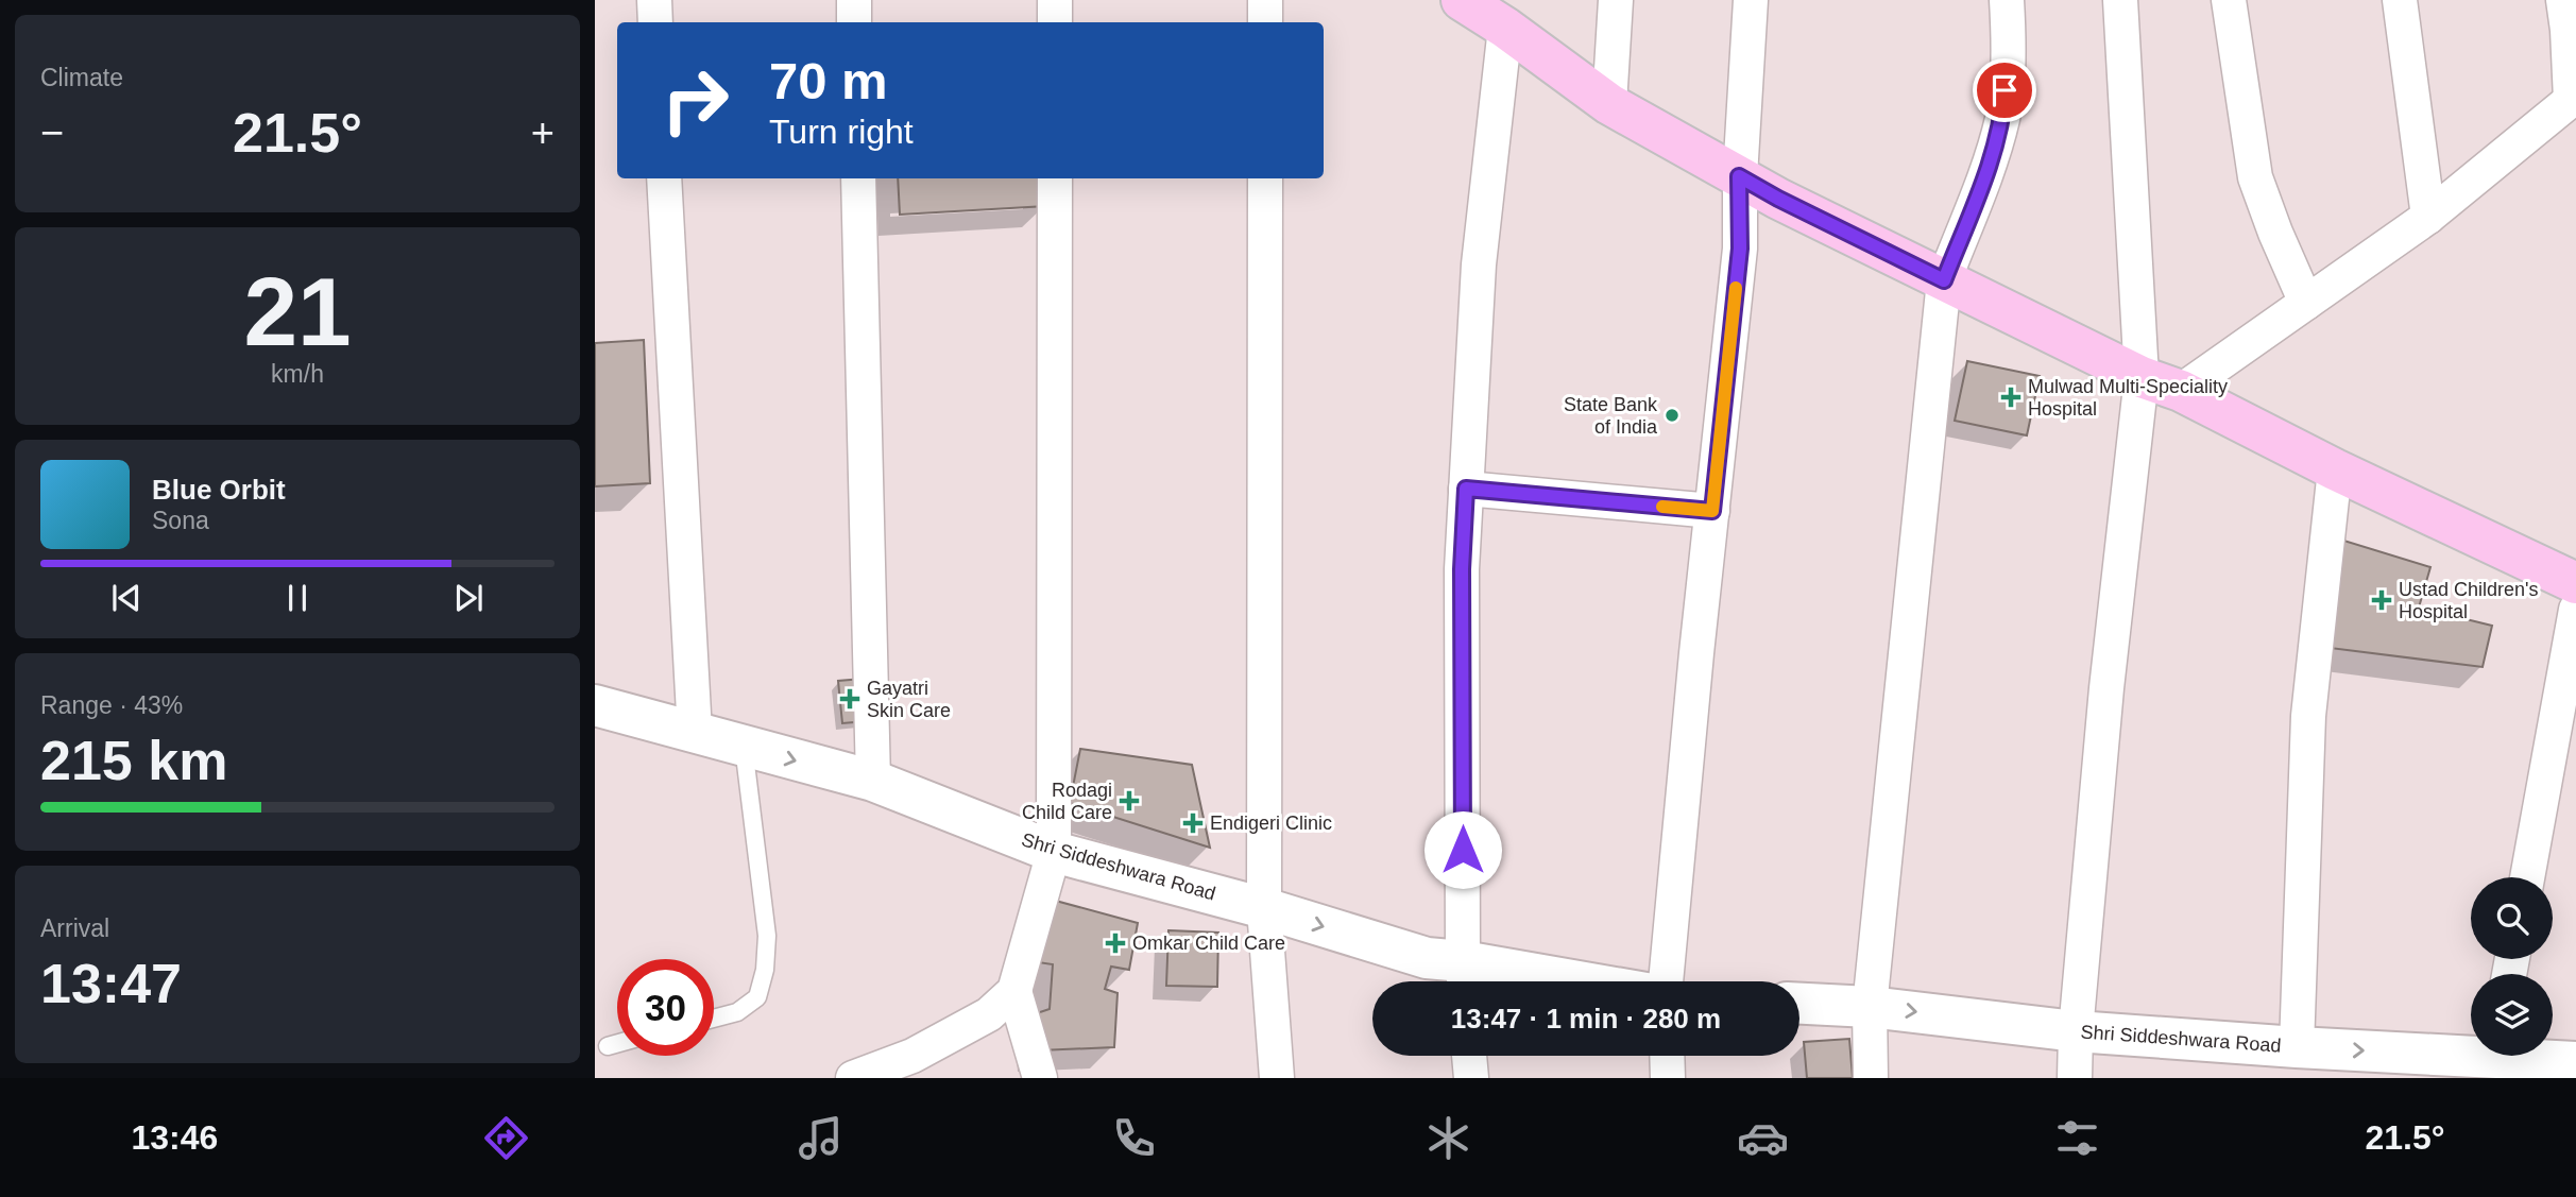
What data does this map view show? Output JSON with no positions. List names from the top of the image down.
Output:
{
  "streets": {
    "street": ["Shri Siddeshwara Road"]
  },
  "one_way": ["Shri Siddeshwara Road"],
  "places": {
    "health": [
      "Mulwad Multi-Speciality Hospital",
      "Ustad Children's Hospital",
      "Gayatri Skin Care",
      "Rodagi Child Care",
      "Endigeri Clinic",
      "Omkar Child Care"
    ],
    "other": ["State Bank of India"]
  },
  "page": {
    "tile": [
      "Climate",
      ["21", "km/h"],
      ["Range · 43%", "215 km"],
      ["Arrival", "13:47"]
    ],
    "turn": ["70 m", "Turn right"],
    "heat": ["−", "21.5°", "+"],
    "song": ["Blue Orbit", "Sona"],
    "limit": "30",
    "trip": "13:47 · 1 min · 280 m",
    "tabs": ["13:46", "21.5°"]
  }
}
